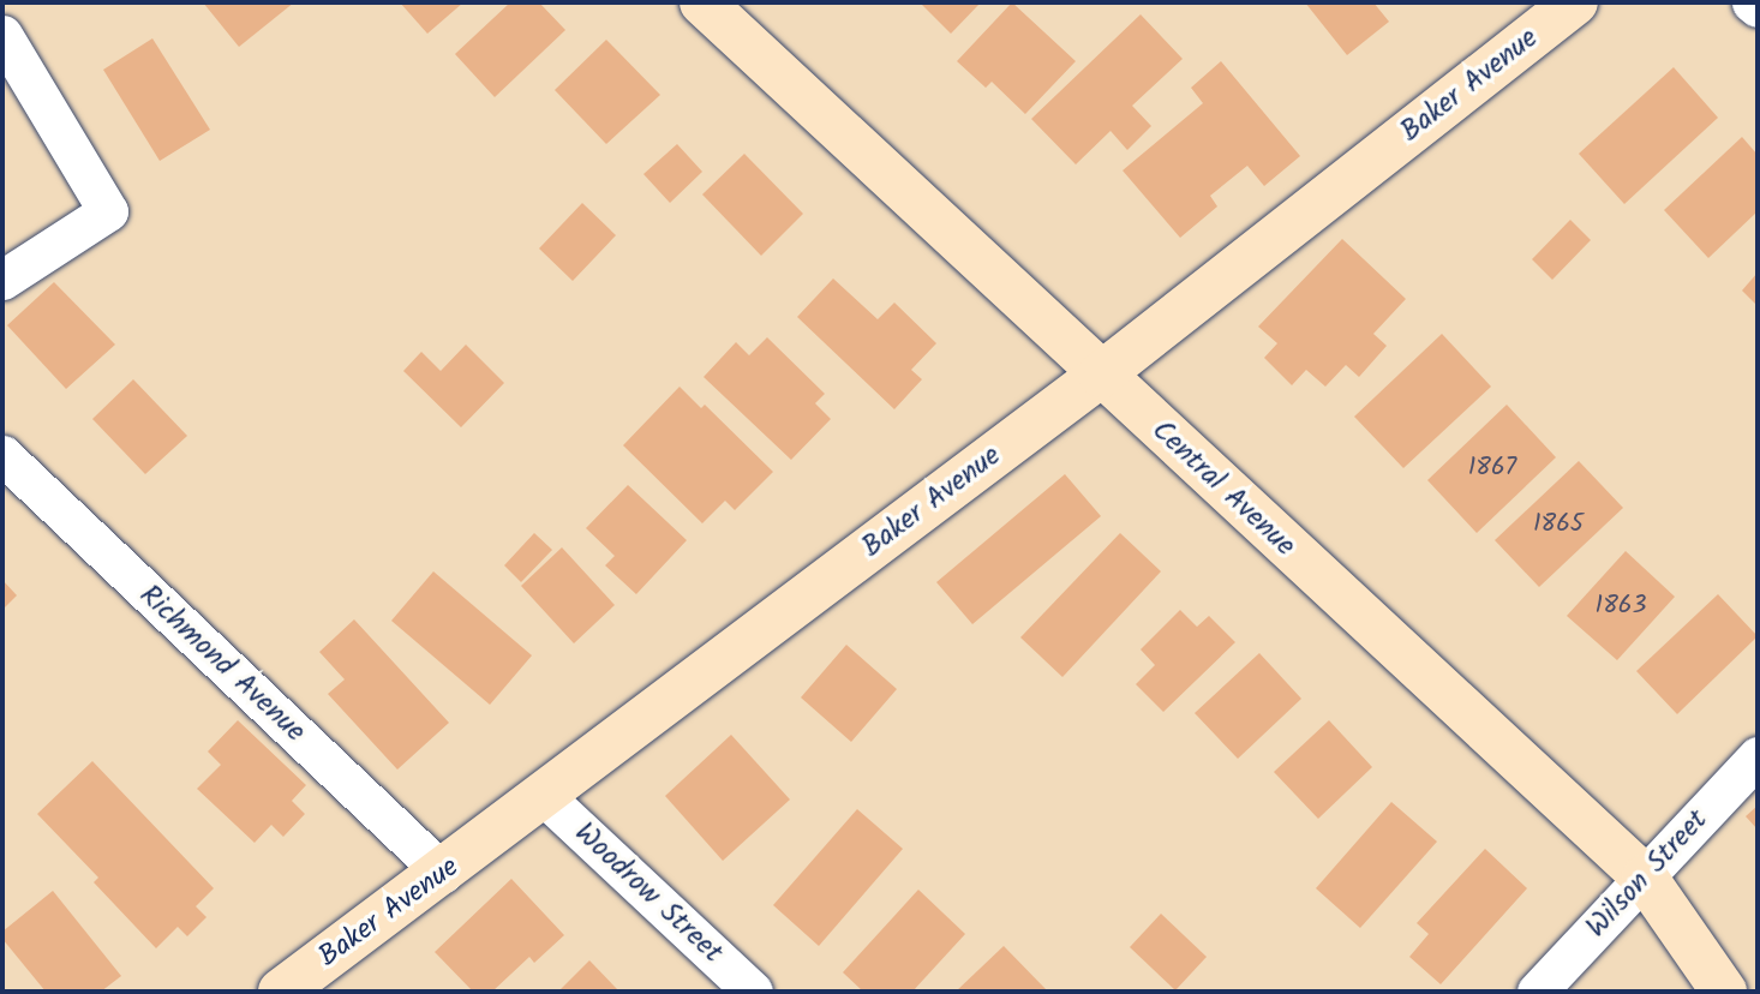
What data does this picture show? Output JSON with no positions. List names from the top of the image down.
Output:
{
  "streets": {
    "street": [
      "Baker Avenue",
      "Central Avenue",
      "Richmond Avenue",
      "Wilson Street",
      "Woodrow Street"
    ]
  },
  "crossings": [
    ["Baker Avenue", "Central Avenue"],
    ["Baker Avenue", "Richmond Avenue"],
    ["Baker Avenue", "Woodrow Street"],
    ["Central Avenue", "Wilson Street"]
  ],
  "house_numbers": ["1867", "1865", "1863"]
}
